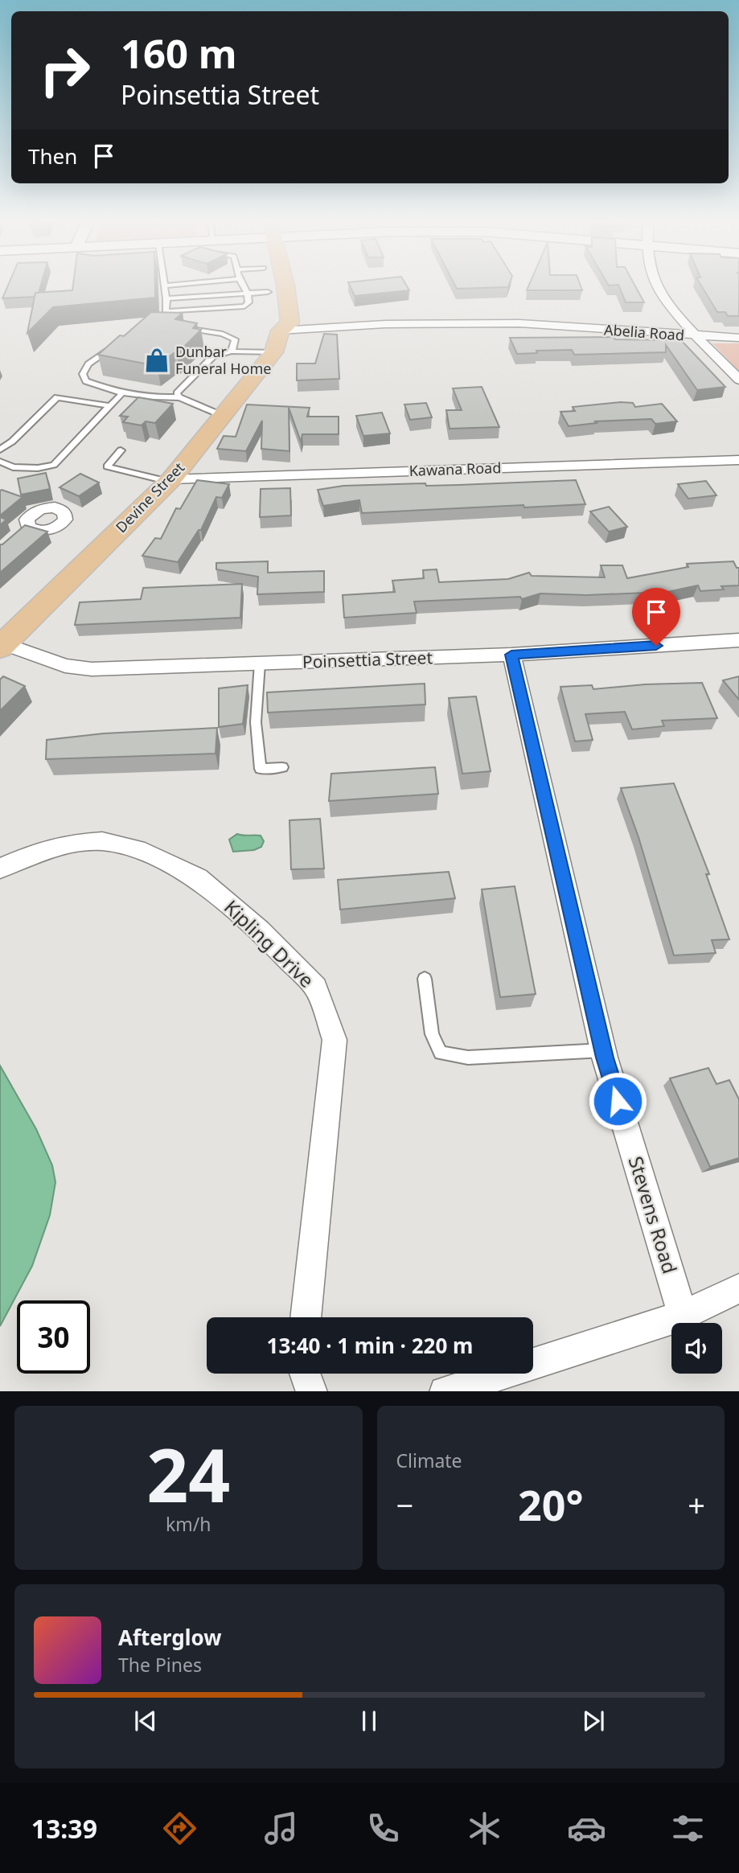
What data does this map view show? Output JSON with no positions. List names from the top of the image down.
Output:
{
  "streets": {
    "main road": ["Devine Street"],
    "street": [
      "Abelia Road",
      "Kawana Road",
      "Poinsettia Street",
      "Kipling Drive",
      "Stevens Road"
    ]
  },
  "crossings": [
    ["Abelia Road", "Devine Street"],
    ["Kawana Road", "Devine Street"],
    ["Devine Street", "Poinsettia Street"],
    ["Poinsettia Street", "Stevens Road"]
  ],
  "places": {
    "shop": ["Dunbar Funeral Home"]
  },
  "page": {
    "turn": ["160 m", "Poinsettia Street"],
    "then": "Then",
    "limit": "30",
    "trip": "13:40 · 1 min · 220 m",
    "tile": [
      ["24", "km/h"],
      "Climate"
    ],
    "heat": ["−", "20°", "+"],
    "song": ["Afterglow", "The Pines"],
    "tabs": "13:39"
  }
}
